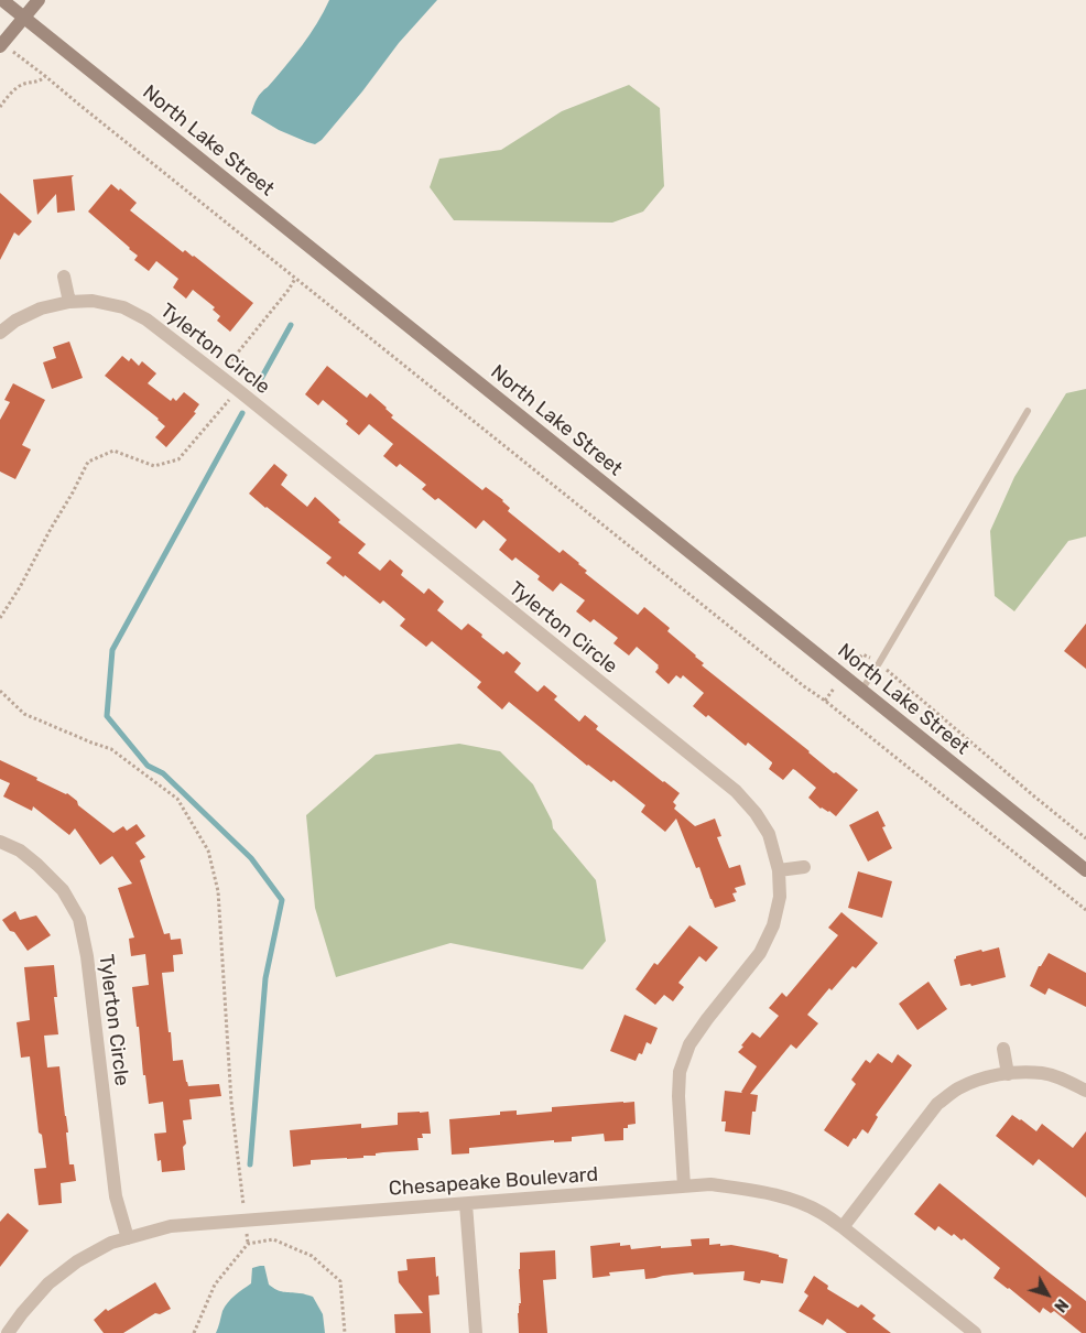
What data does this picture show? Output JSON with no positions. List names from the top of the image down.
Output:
{
  "streets": {
    "street": ["North Lake Street", "Tylerton Circle", "Chesapeake Boulevard"]
  },
  "crossings": [
    ["Tylerton Circle", "Chesapeake Boulevard"]
  ],
  "north": "bottom right"
}
